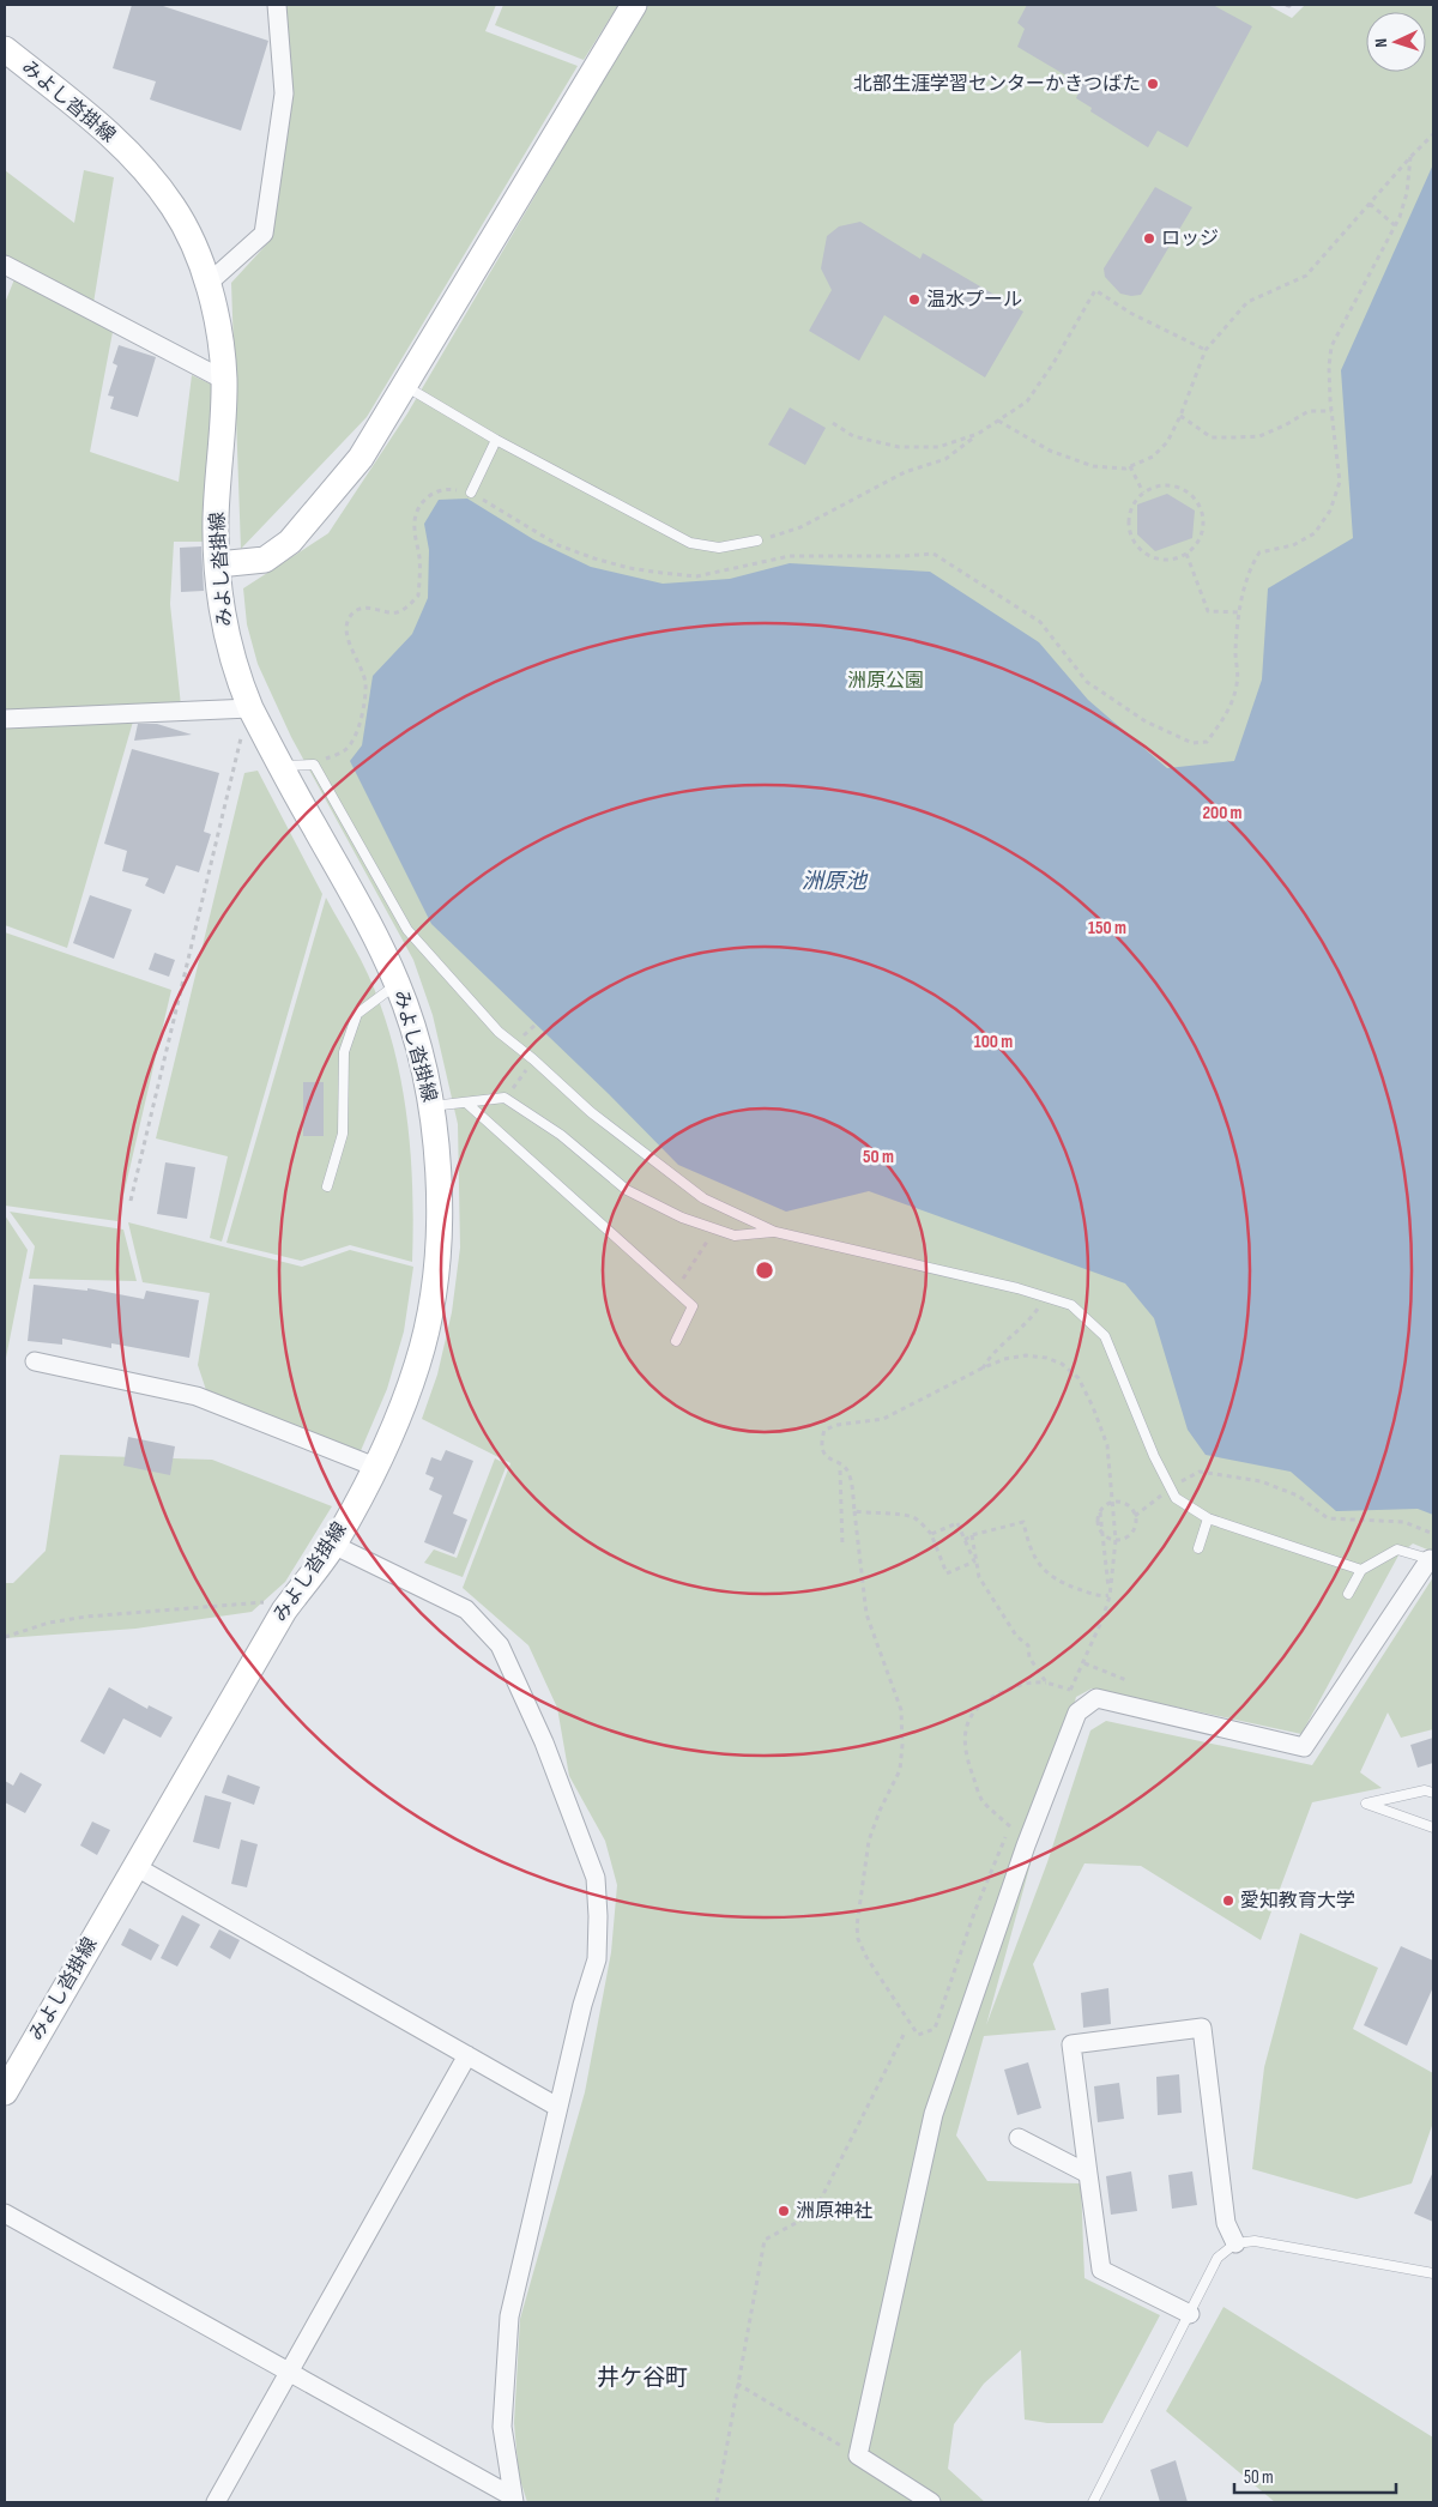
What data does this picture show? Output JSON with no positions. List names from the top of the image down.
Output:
{
  "streets": {
    "main road": ["みよし沓掛線"]
  },
  "districts": ["井ケ谷町"],
  "water": ["洲原池"],
  "parks": ["洲原公園"],
  "places": [
    "北部生涯学習センターかきつばた",
    "ロッジ",
    "温水プール",
    "愛知教育大学",
    "洲原神社"
  ],
  "scale_bar": "50 m",
  "north": "left",
  "rings": [
    "200 m",
    "150 m",
    "100 m",
    "50 m"
  ]
}
